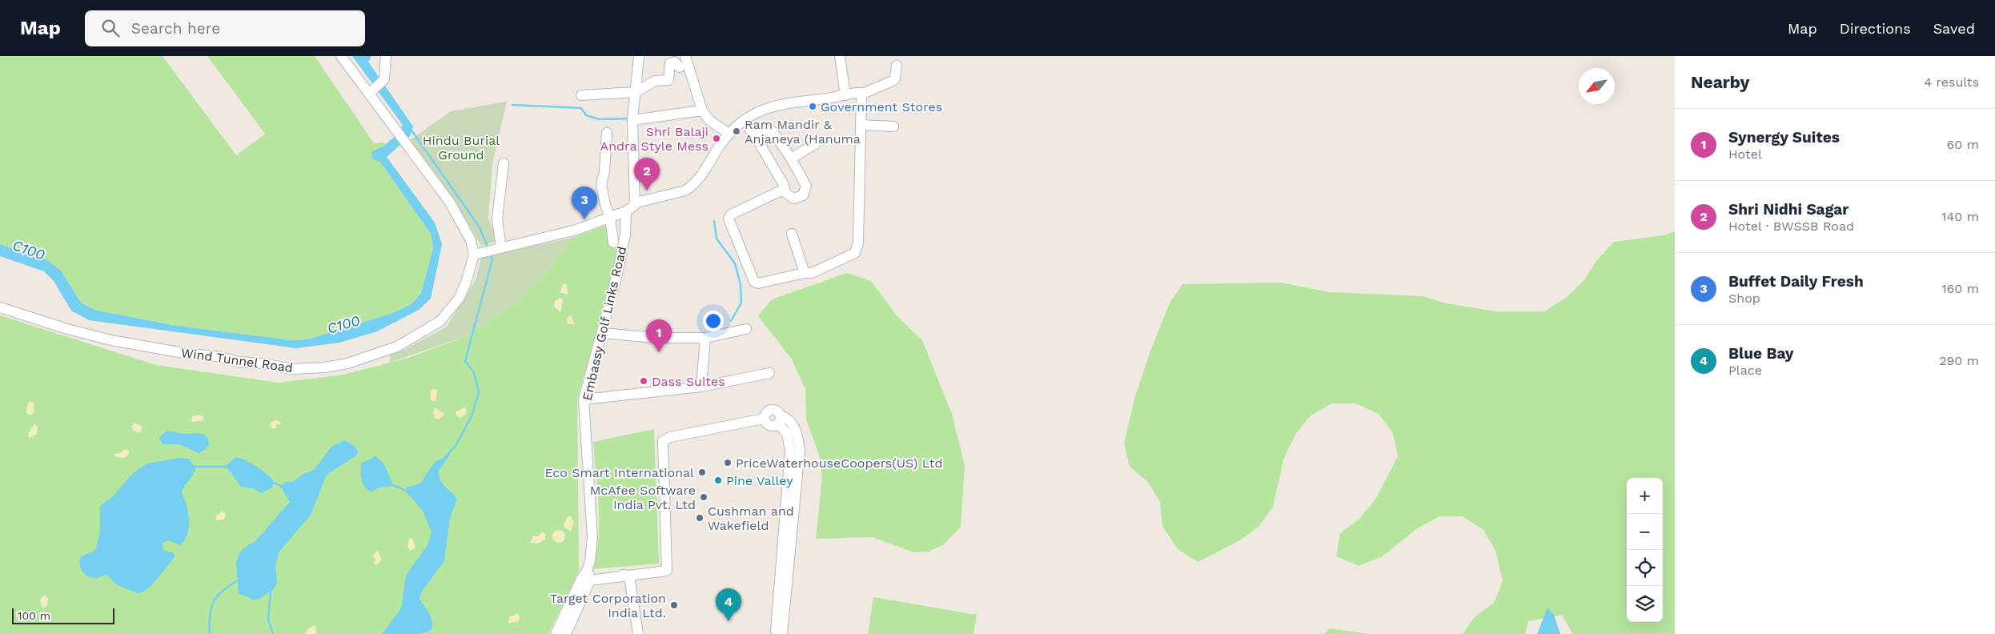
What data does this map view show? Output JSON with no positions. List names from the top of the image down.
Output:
{
  "streets": {
    "street": ["Embassy Golf Links Road", "Wind Tunnel Road"]
  },
  "water": ["C100"],
  "parks": ["Hindu Burial Ground"],
  "places": [
    "Government Stores",
    "Ram Mandir & Anjaneya (Hanuma",
    "Shri Balaji Andra Style Mess",
    "Dass Suites",
    "PriceWaterhouseCoopers(US) Ltd",
    "Eco Smart International",
    "Pine Valley",
    "McAfee Software India Pvt. Ltd",
    "Cushman and Wakefield",
    "Target Corporation India Ltd."
  ],
  "scale_bar": "100 m",
  "north": "bottom left",
  "page": {
    "header": "Map",
    "search": "Search here",
    "nav": ["Map", "Directions", "Saved"],
    "heading": ["Nearby", "4 results"],
    "list": [
      {
        "mark": "1",
        "name": "Synergy Suites",
        "note": "Hotel",
        "value": "60 m"
      },
      {
        "mark": "2",
        "name": "Shri Nidhi Sagar",
        "note": "Hotel · BWSSB Road",
        "value": "140 m"
      },
      {
        "mark": "3",
        "name": "Buffet Daily Fresh",
        "note": "Shop",
        "value": "160 m"
      },
      {
        "mark": "4",
        "name": "Blue Bay",
        "note": "Place",
        "value": "290 m"
      }
    ],
    "pins": [
      "2",
      "3",
      "1",
      "4"
    ],
    "map_buttons": ["+", "−"],
    "scale": "100 m"
  }
}
